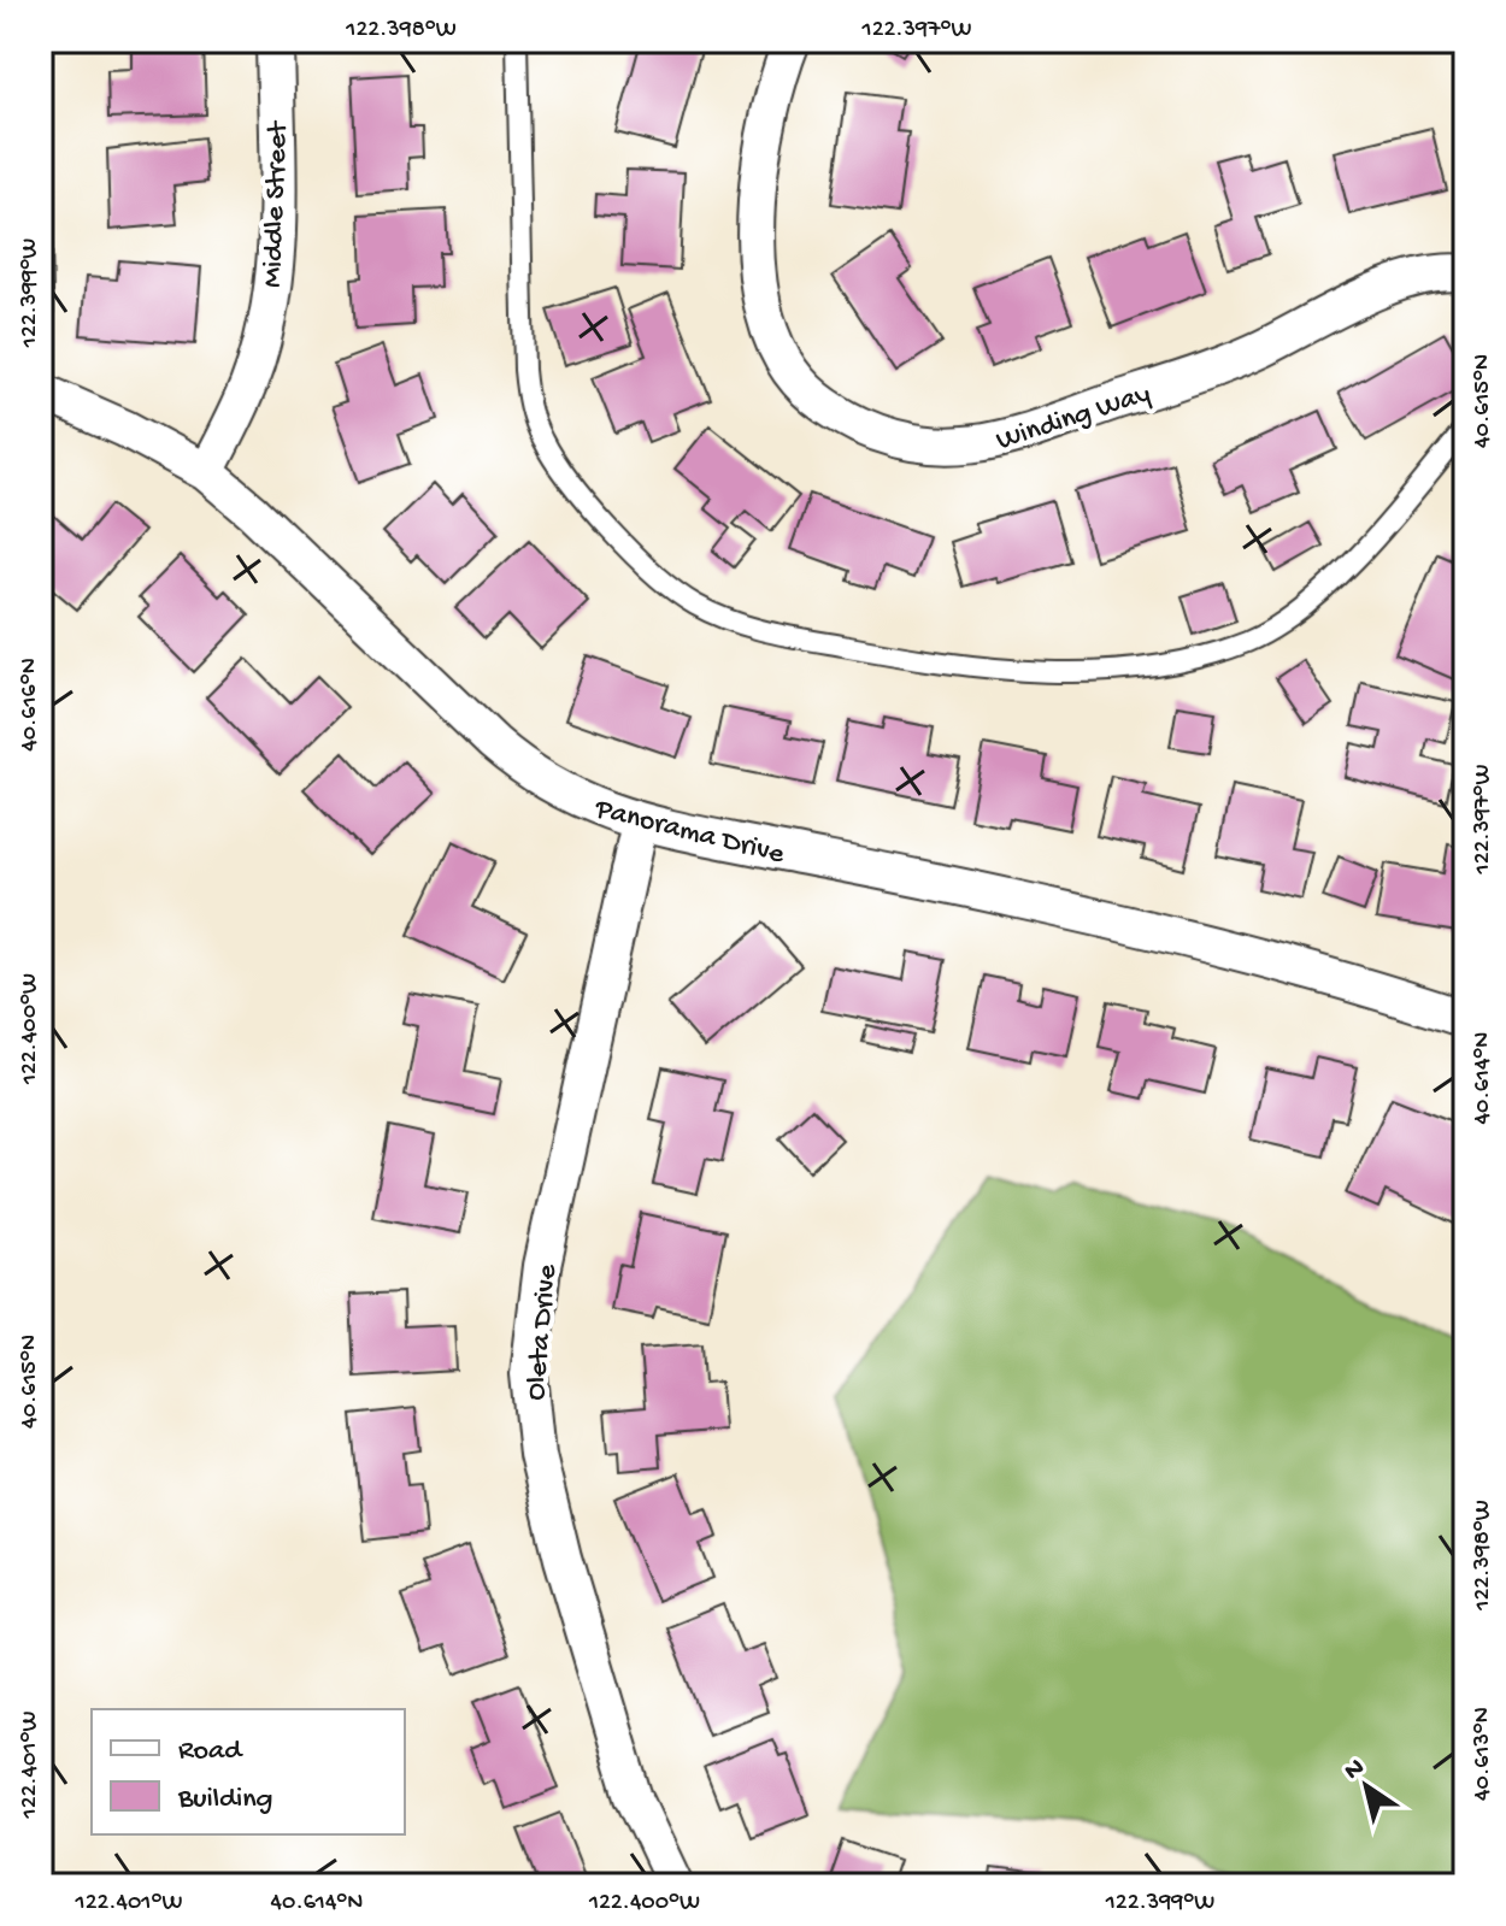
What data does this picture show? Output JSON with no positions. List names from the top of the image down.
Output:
{
  "streets": {
    "street": [
      "Middle Street",
      "Winding Way",
      "Panorama Drive",
      "Oleta Drive"
    ]
  },
  "crossings": [
    ["Middle Street", "Panorama Drive"],
    ["Panorama Drive", "Oleta Drive"]
  ],
  "legend": ["Road", "Building"],
  "north": "top left",
  "coordinates": [
    "122.398°W",
    "122.397°W",
    "122.399°W",
    "40.615°N",
    "40.616°N",
    "122.400°W",
    "40.614°N",
    "40.613°N",
    "122.401°W"
  ]
}
